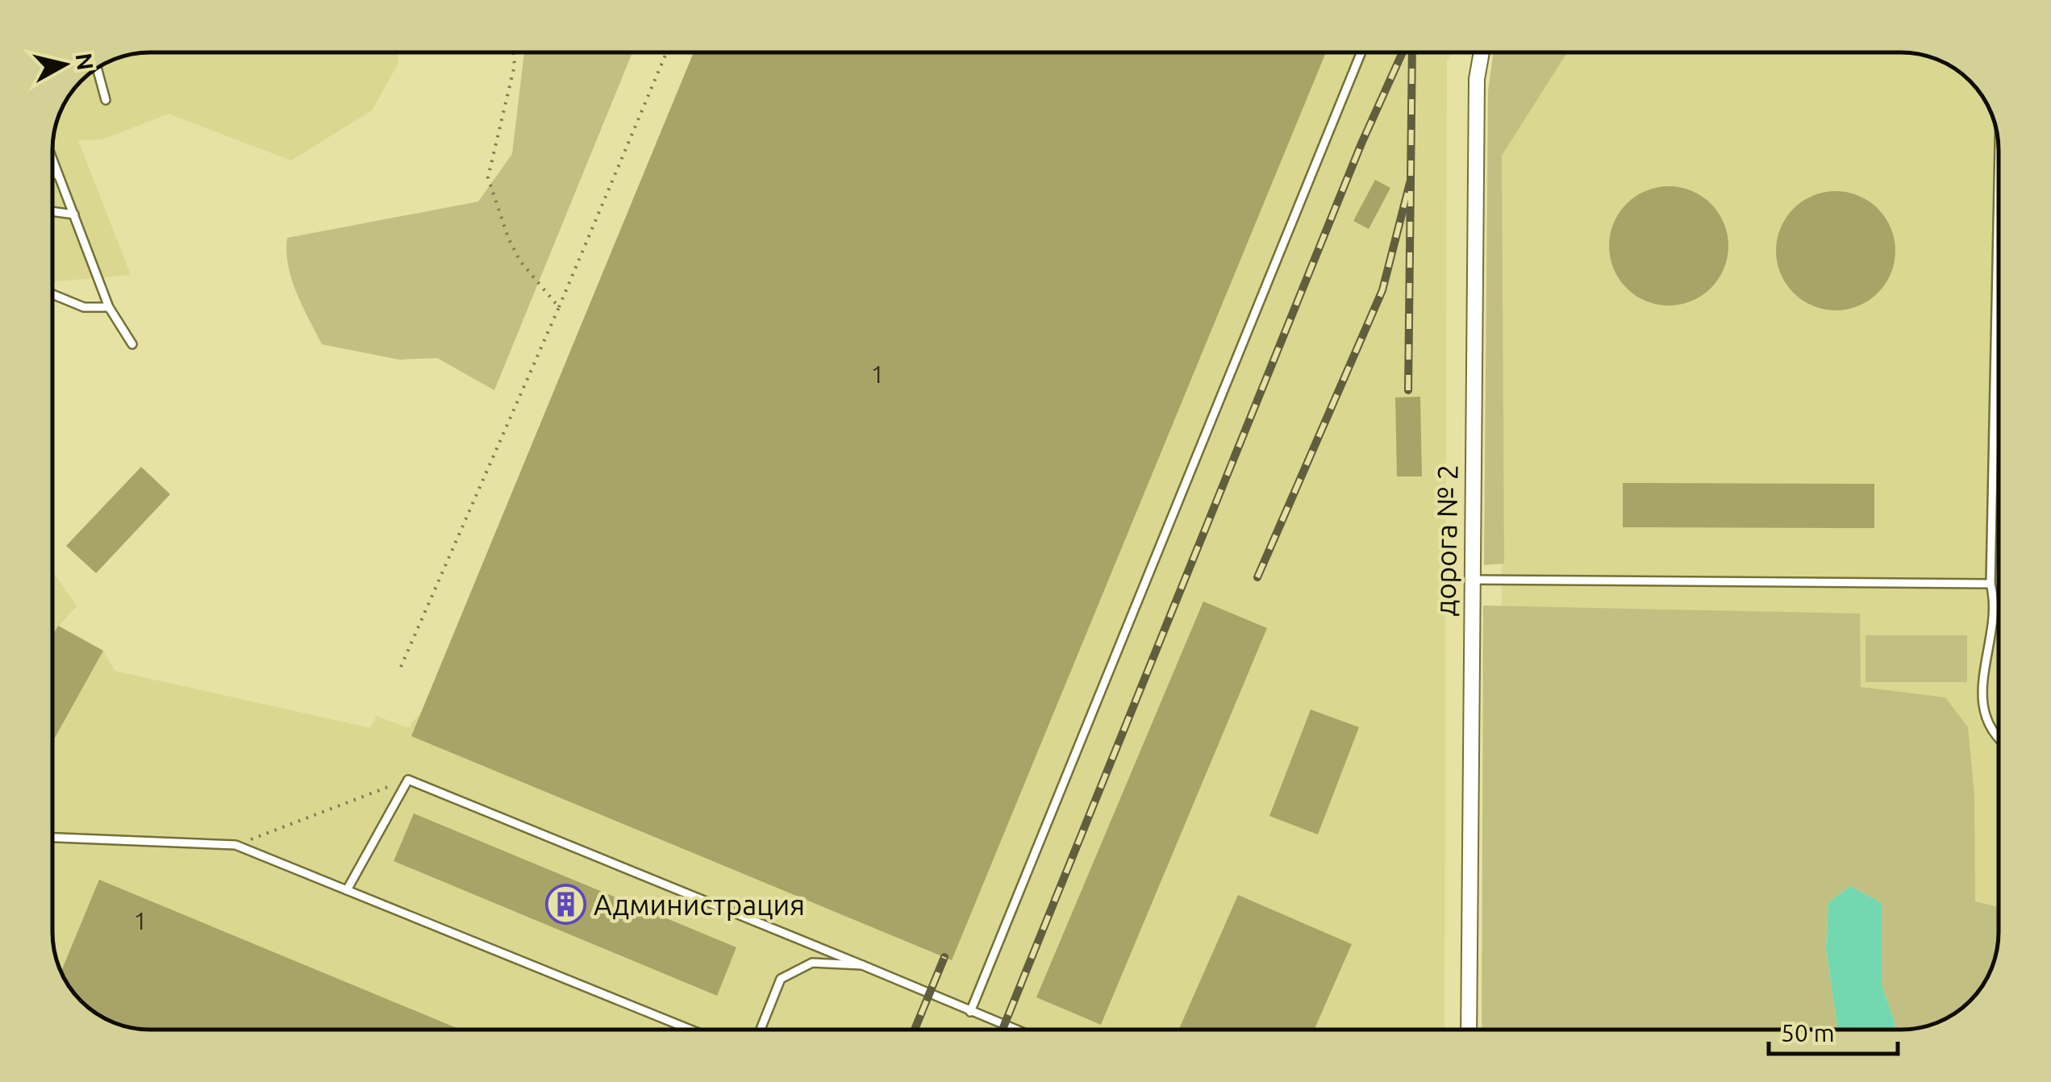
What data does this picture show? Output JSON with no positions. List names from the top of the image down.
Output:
{
  "streets": {
    "street": ["дорога № 2"]
  },
  "places": {
    "building": ["Администрация"]
  },
  "house_numbers": ["1", "1"],
  "scale_bar": "50 m",
  "north": "right"
}
